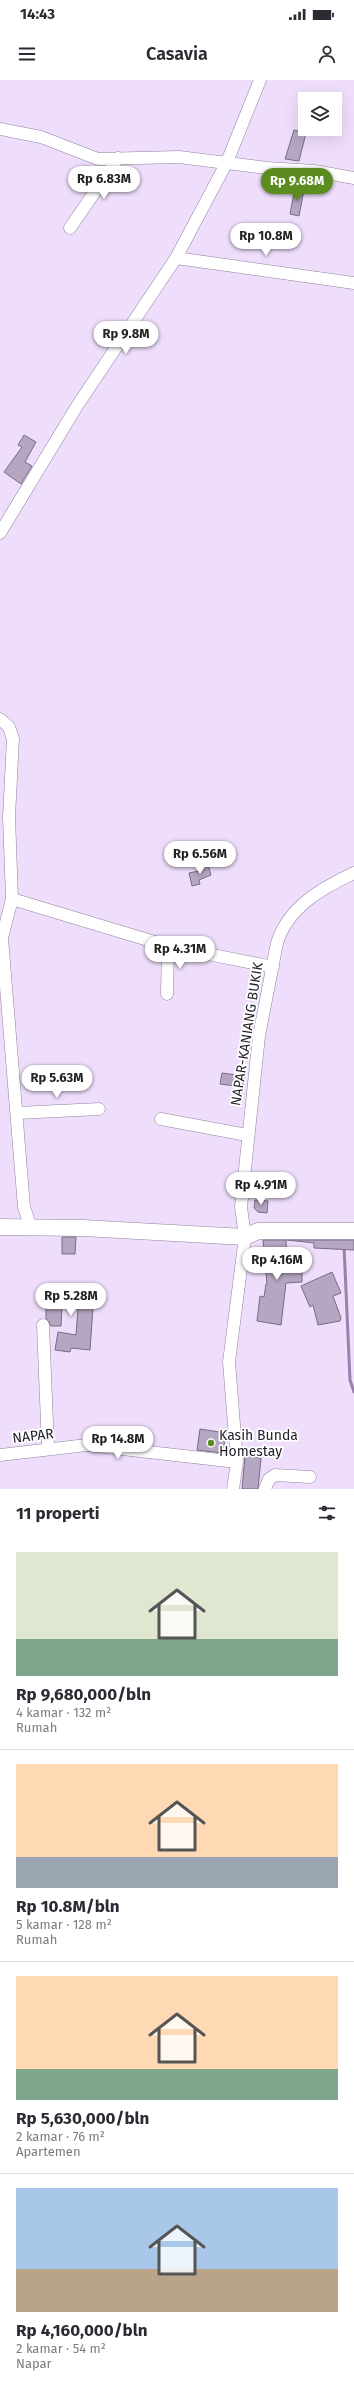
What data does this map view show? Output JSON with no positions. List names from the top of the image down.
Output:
{
  "streets": {
    "street": ["NAPAR-KANIANG BUKIK", "NAPAR"]
  },
  "places": ["Kasih Bunda Homestay"],
  "page": {
    "status": "14:43",
    "header": "Casavia",
    "price": [
      "Rp 6.83M",
      "Rp 9.68M",
      "Rp 10.8M",
      "Rp 9.8M",
      "Rp 6.56M",
      "Rp 4.31M",
      "Rp 5.63M",
      "Rp 4.91M",
      "Rp 4.16M",
      "Rp 5.28M",
      "Rp 14.8M"
    ],
    "heading": "11 properti",
    "list": [
      {
        "name": "Rp 9,680,000/bln",
        "note": "4 kamar · 132 m² · Rumah"
      },
      {
        "name": "Rp 10.8M/bln",
        "note": "5 kamar · 128 m² · Rumah"
      },
      {
        "name": "Rp 5,630,000/bln",
        "note": "2 kamar · 76 m² · Apartemen"
      },
      {
        "name": "Rp 4,160,000/bln",
        "note": "2 kamar · 54 m² · Napar"
      }
    ]
  }
}
